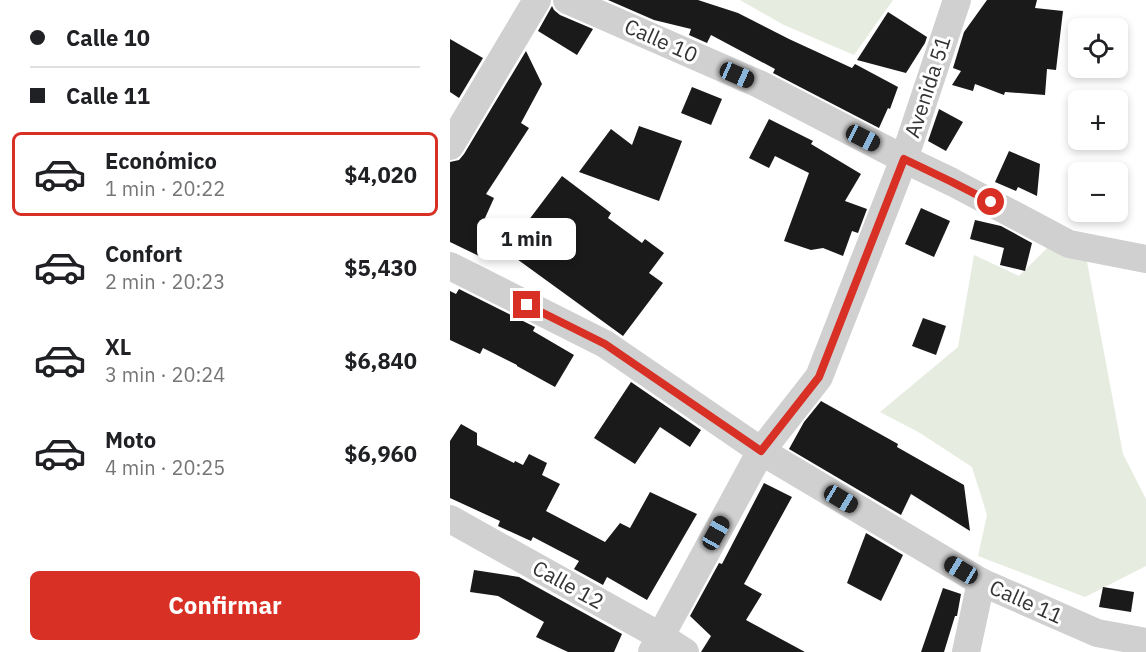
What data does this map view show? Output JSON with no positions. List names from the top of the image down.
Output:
{
  "streets": {
    "street": [
      "Calle 10",
      "Avenida 51",
      "Calle 12",
      "Calle 11"
    ]
  },
  "crossings": [
    ["Calle 10", "Avenida 51"],
    ["Avenida 51", "Calle 12"],
    ["Avenida 51", "Calle 11"]
  ],
  "page": {
    "banner": ["Calle 10", "Calle 11"],
    "map_buttons": ["+", "−"],
    "list": [
      {
        "name": "Económico",
        "note": "1 min · 20:22",
        "value": "$4,020"
      },
      {
        "name": "Confort",
        "note": "2 min · 20:23",
        "value": "$5,430"
      },
      {
        "name": "XL",
        "note": "3 min · 20:24",
        "value": "$6,840"
      },
      {
        "name": "Moto",
        "note": "4 min · 20:25",
        "value": "$6,960"
      }
    ],
    "bubble": "1 min",
    "buttons": "Confirmar"
  }
}
